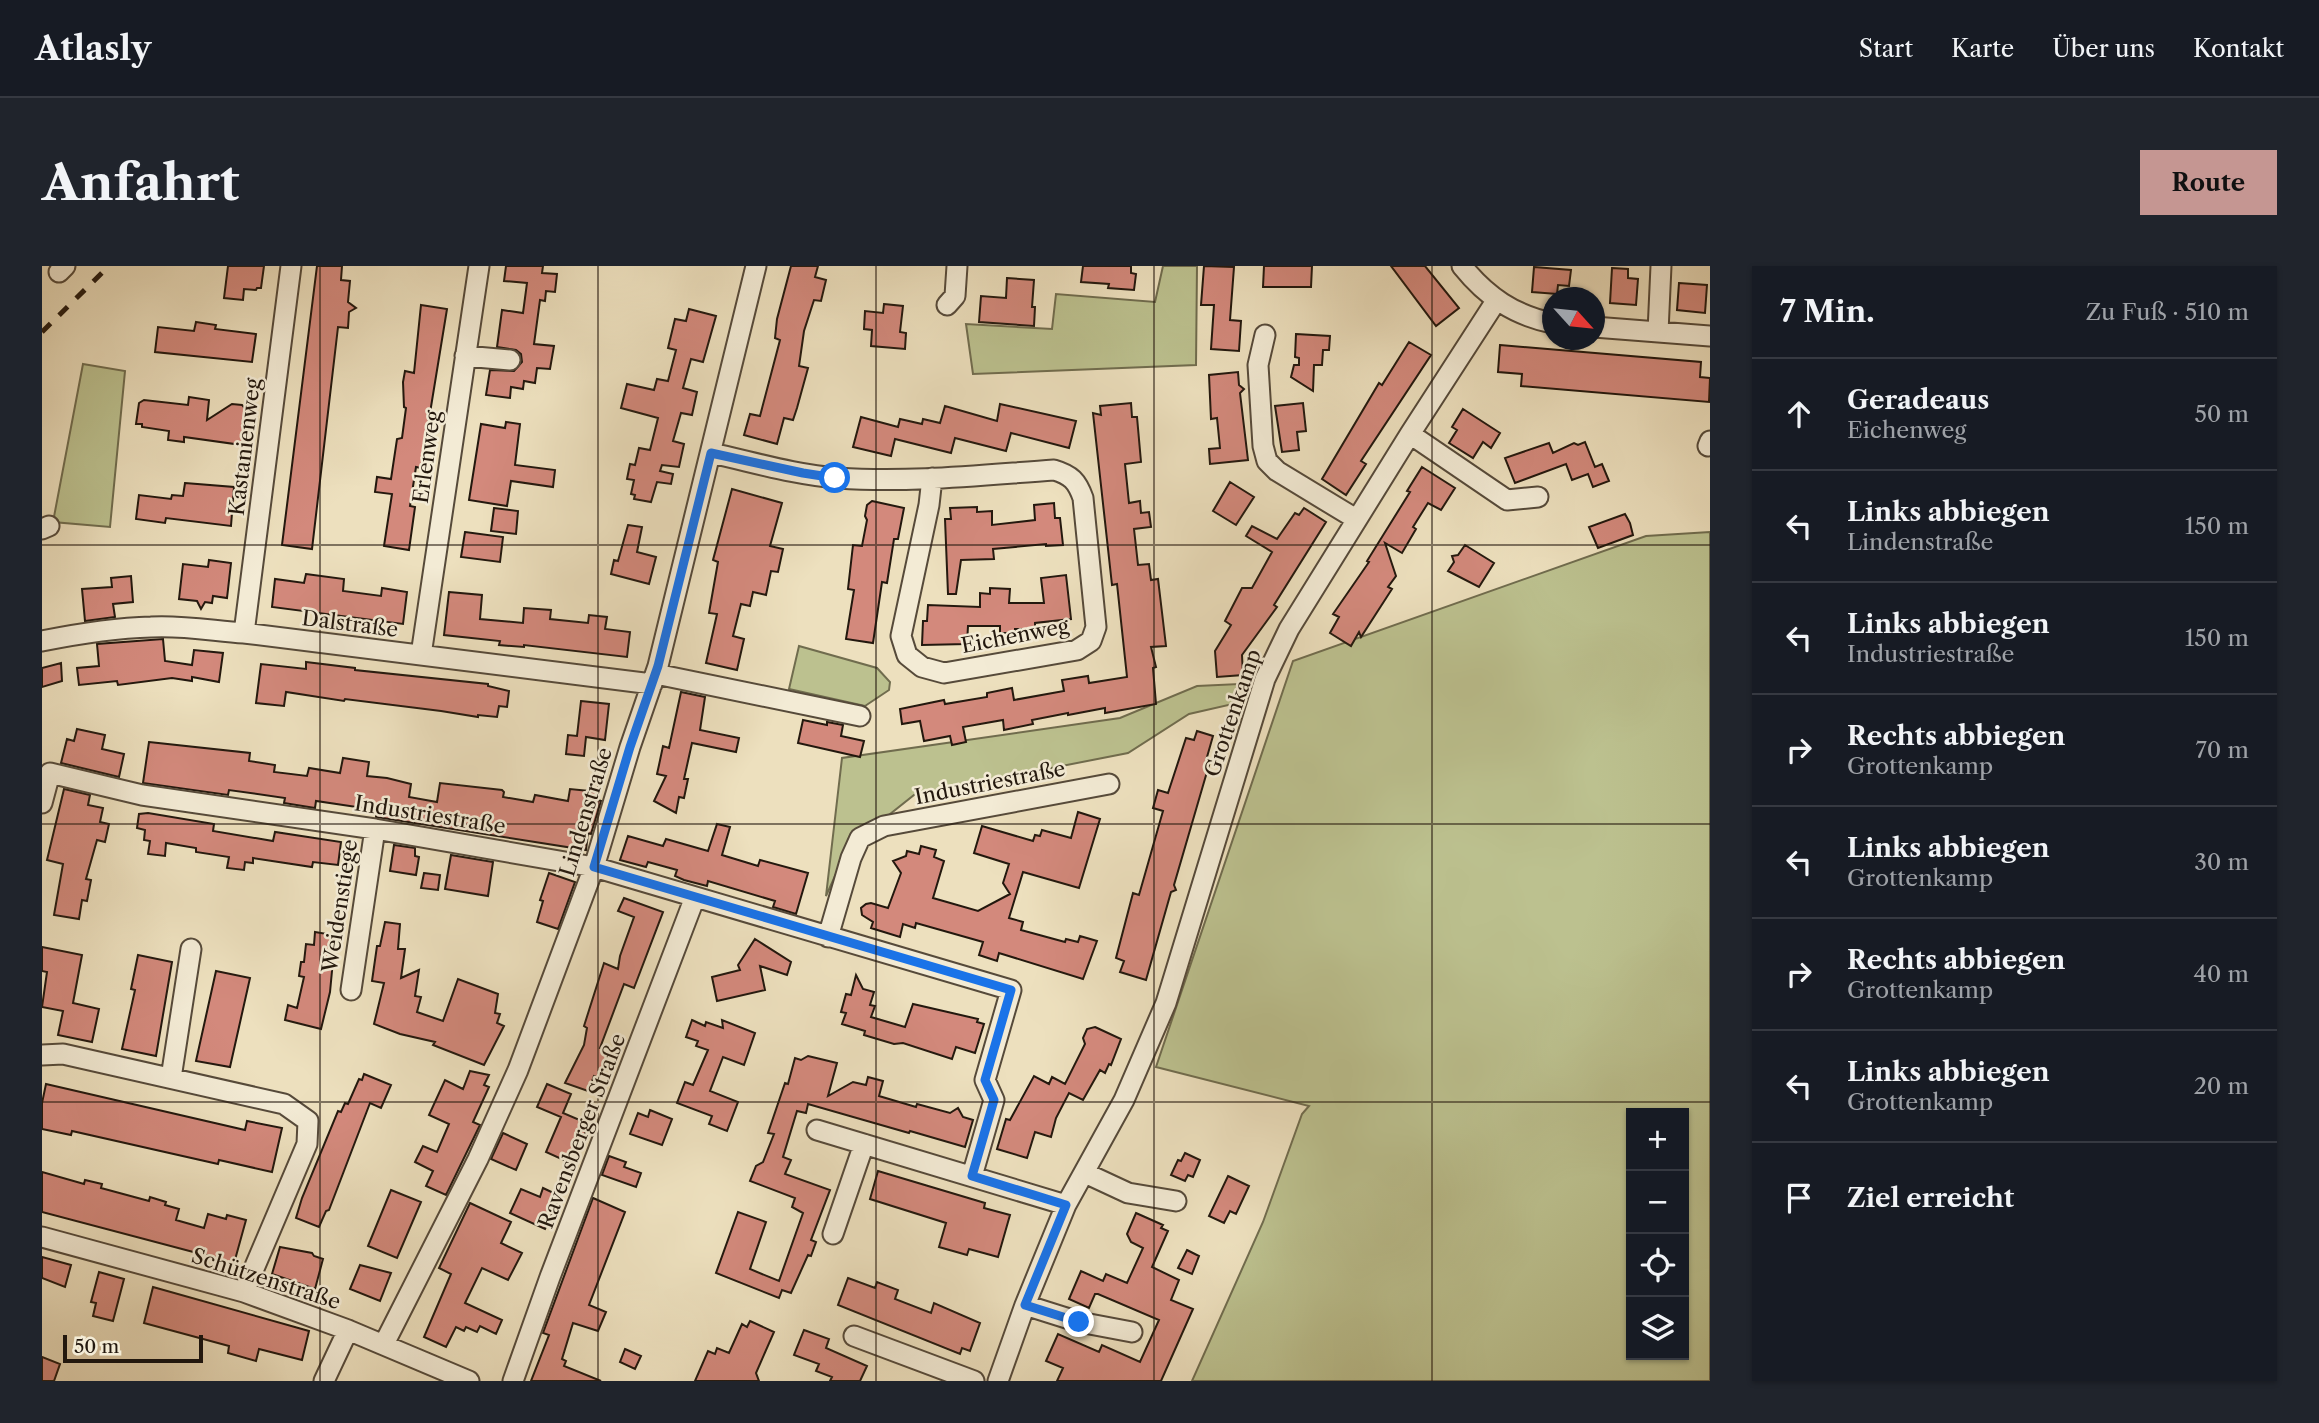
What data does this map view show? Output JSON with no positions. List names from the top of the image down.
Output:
{
  "streets": {
    "street": [
      "Kastanienweg",
      "Erlenweg",
      "Dalstraße",
      "Eichenweg",
      "Grottenkamp",
      "Industriestraße",
      "Lindenstraße",
      "Weidenstiege",
      "Ravensberger Straße",
      "Schützenstraße"
    ]
  },
  "crossings": [
    ["Kastanienweg", "Dalstraße"],
    ["Erlenweg", "Dalstraße"],
    ["Dalstraße", "Lindenstraße"],
    ["Eichenweg", "Lindenstraße"],
    ["Industriestraße", "Lindenstraße"],
    ["Industriestraße", "Weidenstiege"],
    ["Industriestraße", "Ravensberger Straße"],
    ["Lindenstraße", "Schützenstraße"]
  ],
  "scale_bar": "50 m",
  "north": "bottom right",
  "page": {
    "header": "Atlasly",
    "nav": [
      "Start",
      "Karte",
      "Über uns",
      "Kontakt"
    ],
    "buttons": "Route",
    "title": "Anfahrt",
    "heading": ["7 Min.", "Zu Fuß · 510 m"],
    "list": [
      ["Geradeaus", "Eichenweg", "50 m"],
      ["Links abbiegen", "Lindenstraße", "150 m"],
      ["Links abbiegen", "Industriestraße", "150 m"],
      ["Rechts abbiegen", "Grottenkamp", "70 m"],
      ["Links abbiegen", "Grottenkamp", "30 m"],
      ["Rechts abbiegen", "Grottenkamp", "40 m"],
      ["Links abbiegen", "Grottenkamp", "20 m"],
      "Ziel erreicht"
    ],
    "map_buttons": ["+", "−"],
    "scale": "50 m"
  }
}
